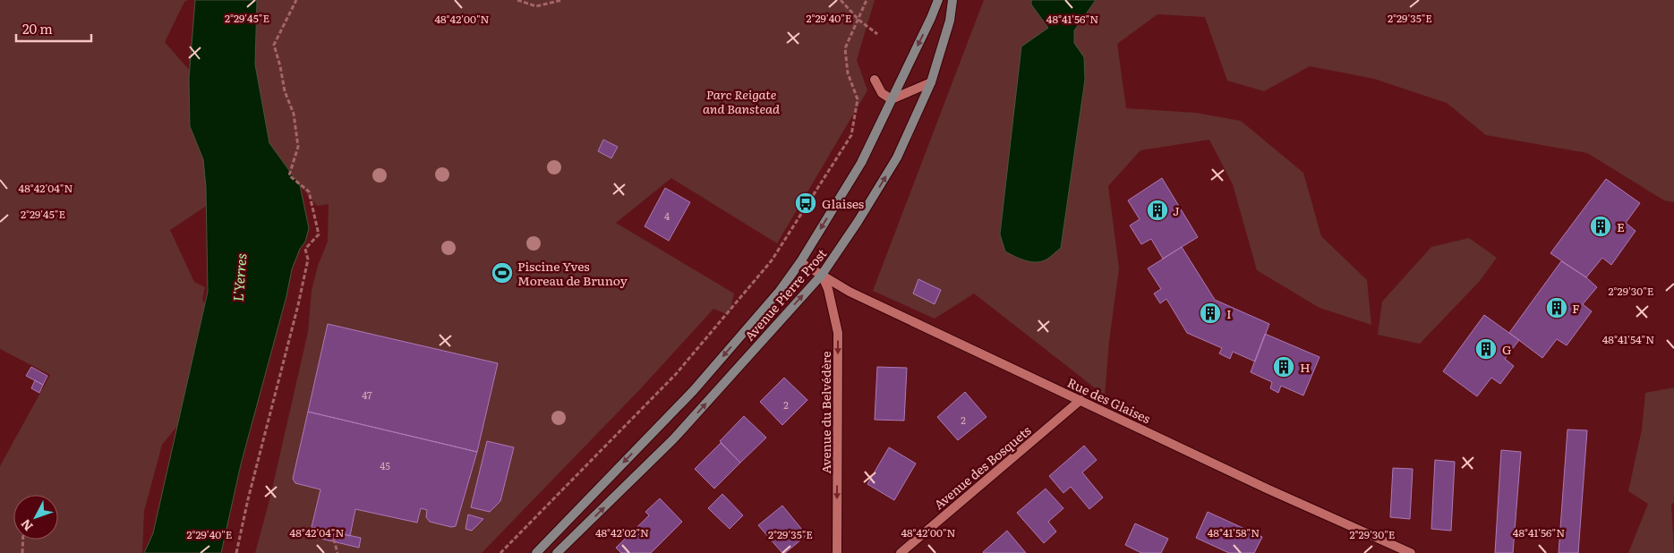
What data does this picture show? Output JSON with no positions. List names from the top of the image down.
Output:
{
  "streets": {
    "main road": ["Avenue Pierre Prost"],
    "street": ["Rue des Glaises", "Avenue du Belvédère", "Avenue des Bosquets"]
  },
  "crossings": [
    ["Avenue Pierre Prost", "Rue des Glaises"],
    ["Avenue Pierre Prost", "Avenue du Belvédère"],
    ["Rue des Glaises", "Avenue du Belvédère"],
    ["Rue des Glaises", "Avenue des Bosquets"]
  ],
  "one_way": ["Avenue du Belvédère"],
  "water": ["L'Yerres"],
  "parks": ["Parc Reigate and Banstead"],
  "places": {
    "bus stop": ["Glaises"],
    "building": [
      "J",
      "E",
      "F",
      "I",
      "G",
      "H"
    ],
    "sports": ["Piscine Yves Moreau de Brunoy"]
  },
  "house_numbers": [
    "4",
    "47",
    "2",
    "2",
    "45"
  ],
  "scale_bar": "20 m",
  "north": "bottom left",
  "coordinates": [
    "2°29'45\"E",
    "2°29'40\"E",
    "2°29'35\"E",
    "48°41'56\"N",
    "48°42'00\"N",
    "48°42'04\"N",
    "2°29'30\"E",
    "48°41'54\"N",
    "48°42'02\"N",
    "48°41'58\"N"
  ]
}
